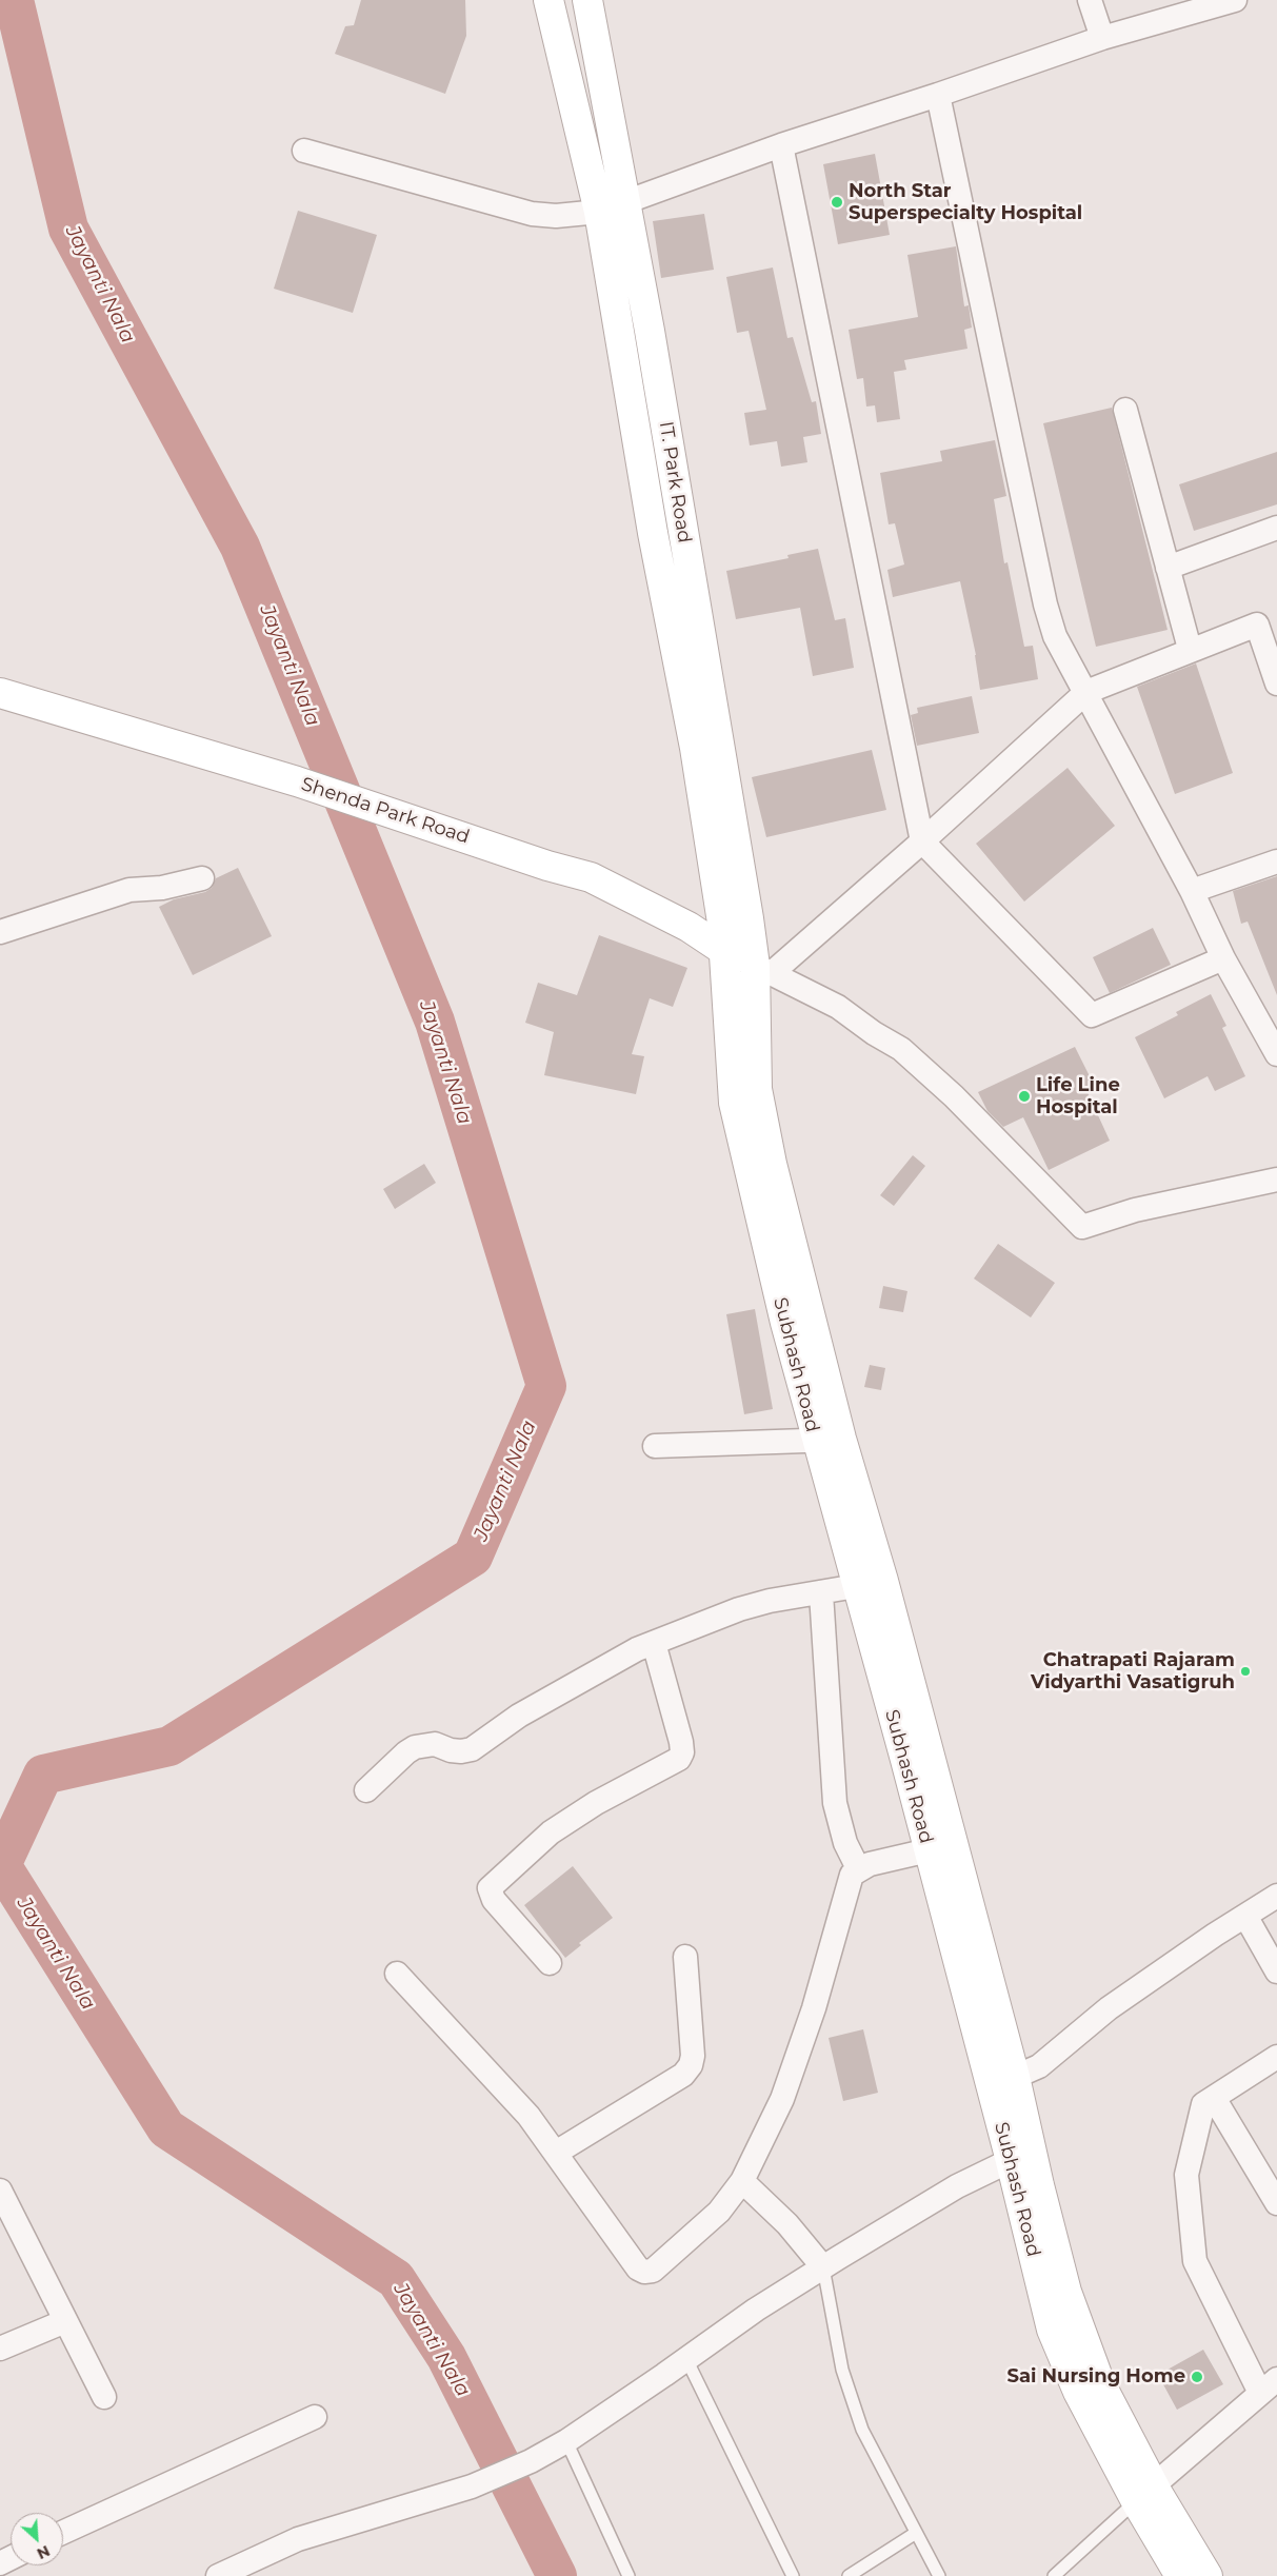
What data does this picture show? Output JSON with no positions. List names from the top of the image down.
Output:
{
  "streets": {
    "main road": ["IT. Park Road", "Shenda Park Road", "Subhash Road"]
  },
  "crossings": [
    ["IT. Park Road", "Shenda Park Road"],
    ["IT. Park Road", "Subhash Road"],
    ["Shenda Park Road", "Subhash Road"]
  ],
  "water": ["Jayanti Nala"],
  "places": [
    "North Star Superspecialty Hospital",
    "Life Line Hospital",
    "Chatrapati Rajaram Vidyarthi Vasatigruh",
    "Sai Nursing Home"
  ],
  "north": "bottom right"
}
